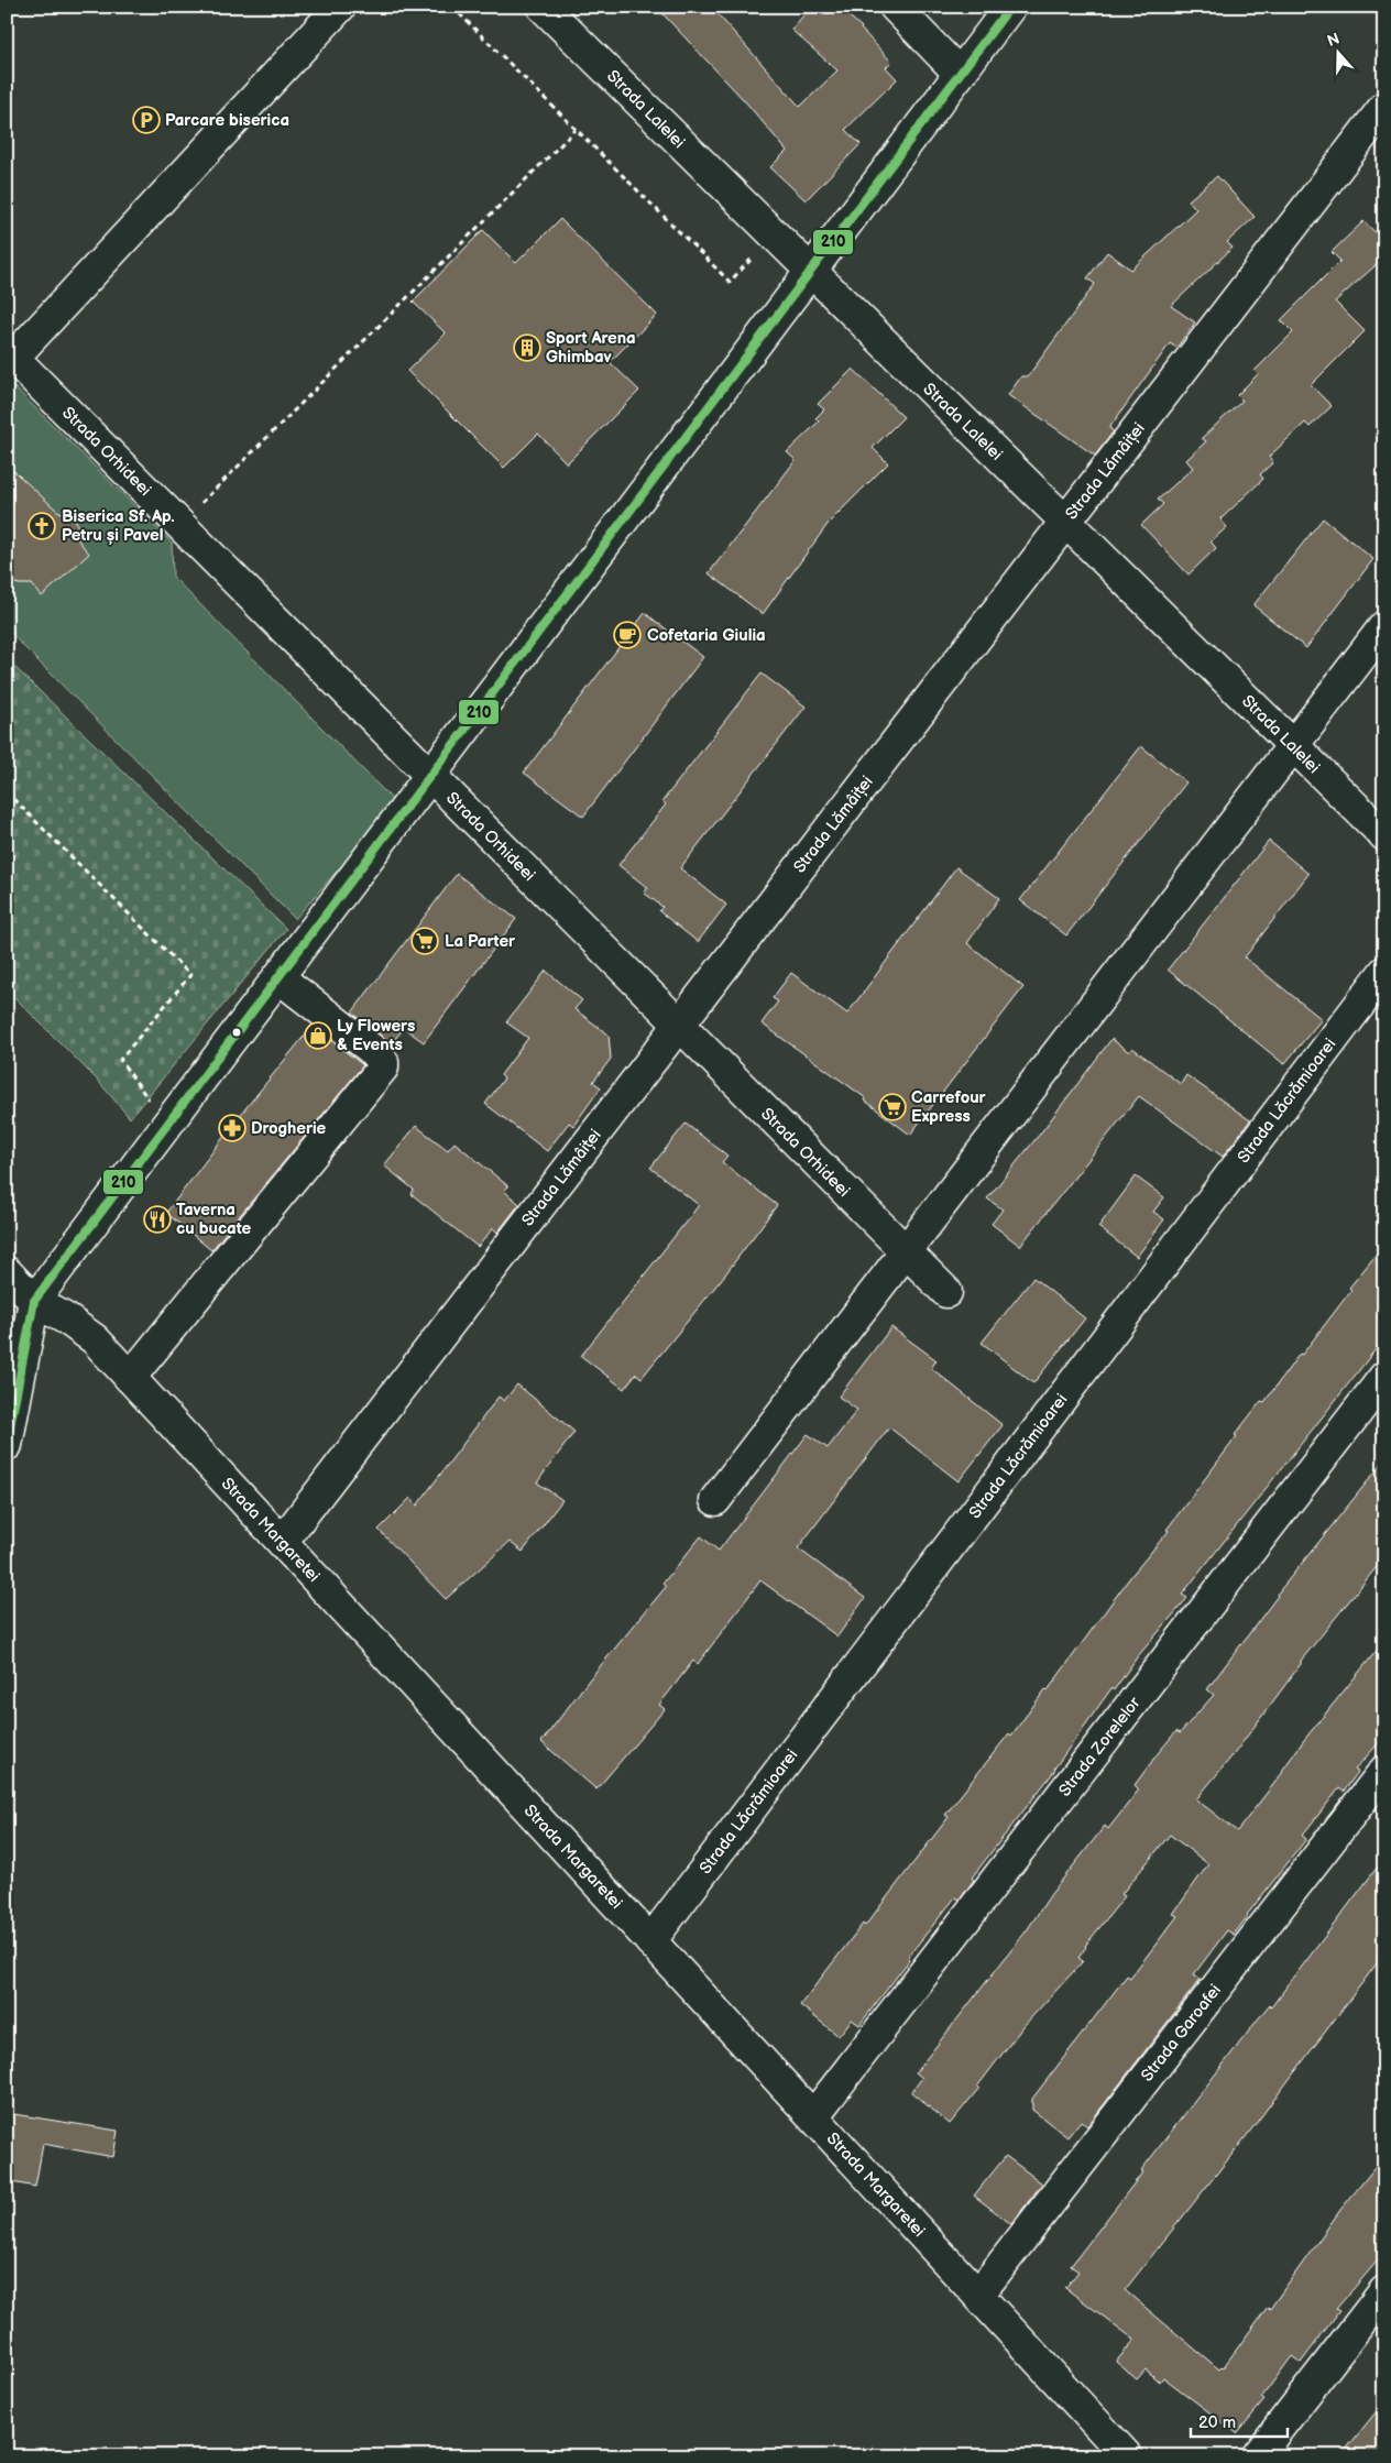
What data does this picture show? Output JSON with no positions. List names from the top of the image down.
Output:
{
  "streets": {
    "street": [
      "Strada Lalelei",
      "Strada Orhideei",
      "Strada Lămâiței",
      "Strada Lăcrămioarei",
      "Strada Margaretei",
      "Strada Zorelelor",
      "Strada Garoafei"
    ]
  },
  "crossings": [
    ["Strada Lalelei", "Strada Lămâiței"],
    ["Strada Orhideei", "Strada Lămâiței"],
    ["Strada Lămâiței", "Strada Margaretei"],
    ["Strada Lăcrămioarei", "Strada Margaretei"],
    ["Strada Margaretei", "Strada Zorelelor"],
    ["Strada Margaretei", "Strada Garoafei"]
  ],
  "places": {
    "parking": ["Parcare biserica"],
    "building": ["Sport Arena Ghimbav"],
    "church": ["Biserica Sf. Ap. Petru și Pavel"],
    "cafe": ["Cofetaria Giulia"],
    "supermarket": ["La Parter", "Carrefour Express"],
    "shop": ["Ly Flowers & Events"],
    "pharmacy": ["Drogherie"],
    "restaurant": ["Taverna cu bucate"]
  },
  "lines": ["transit line 210"],
  "scale_bar": "20 m",
  "north": "top"
}
